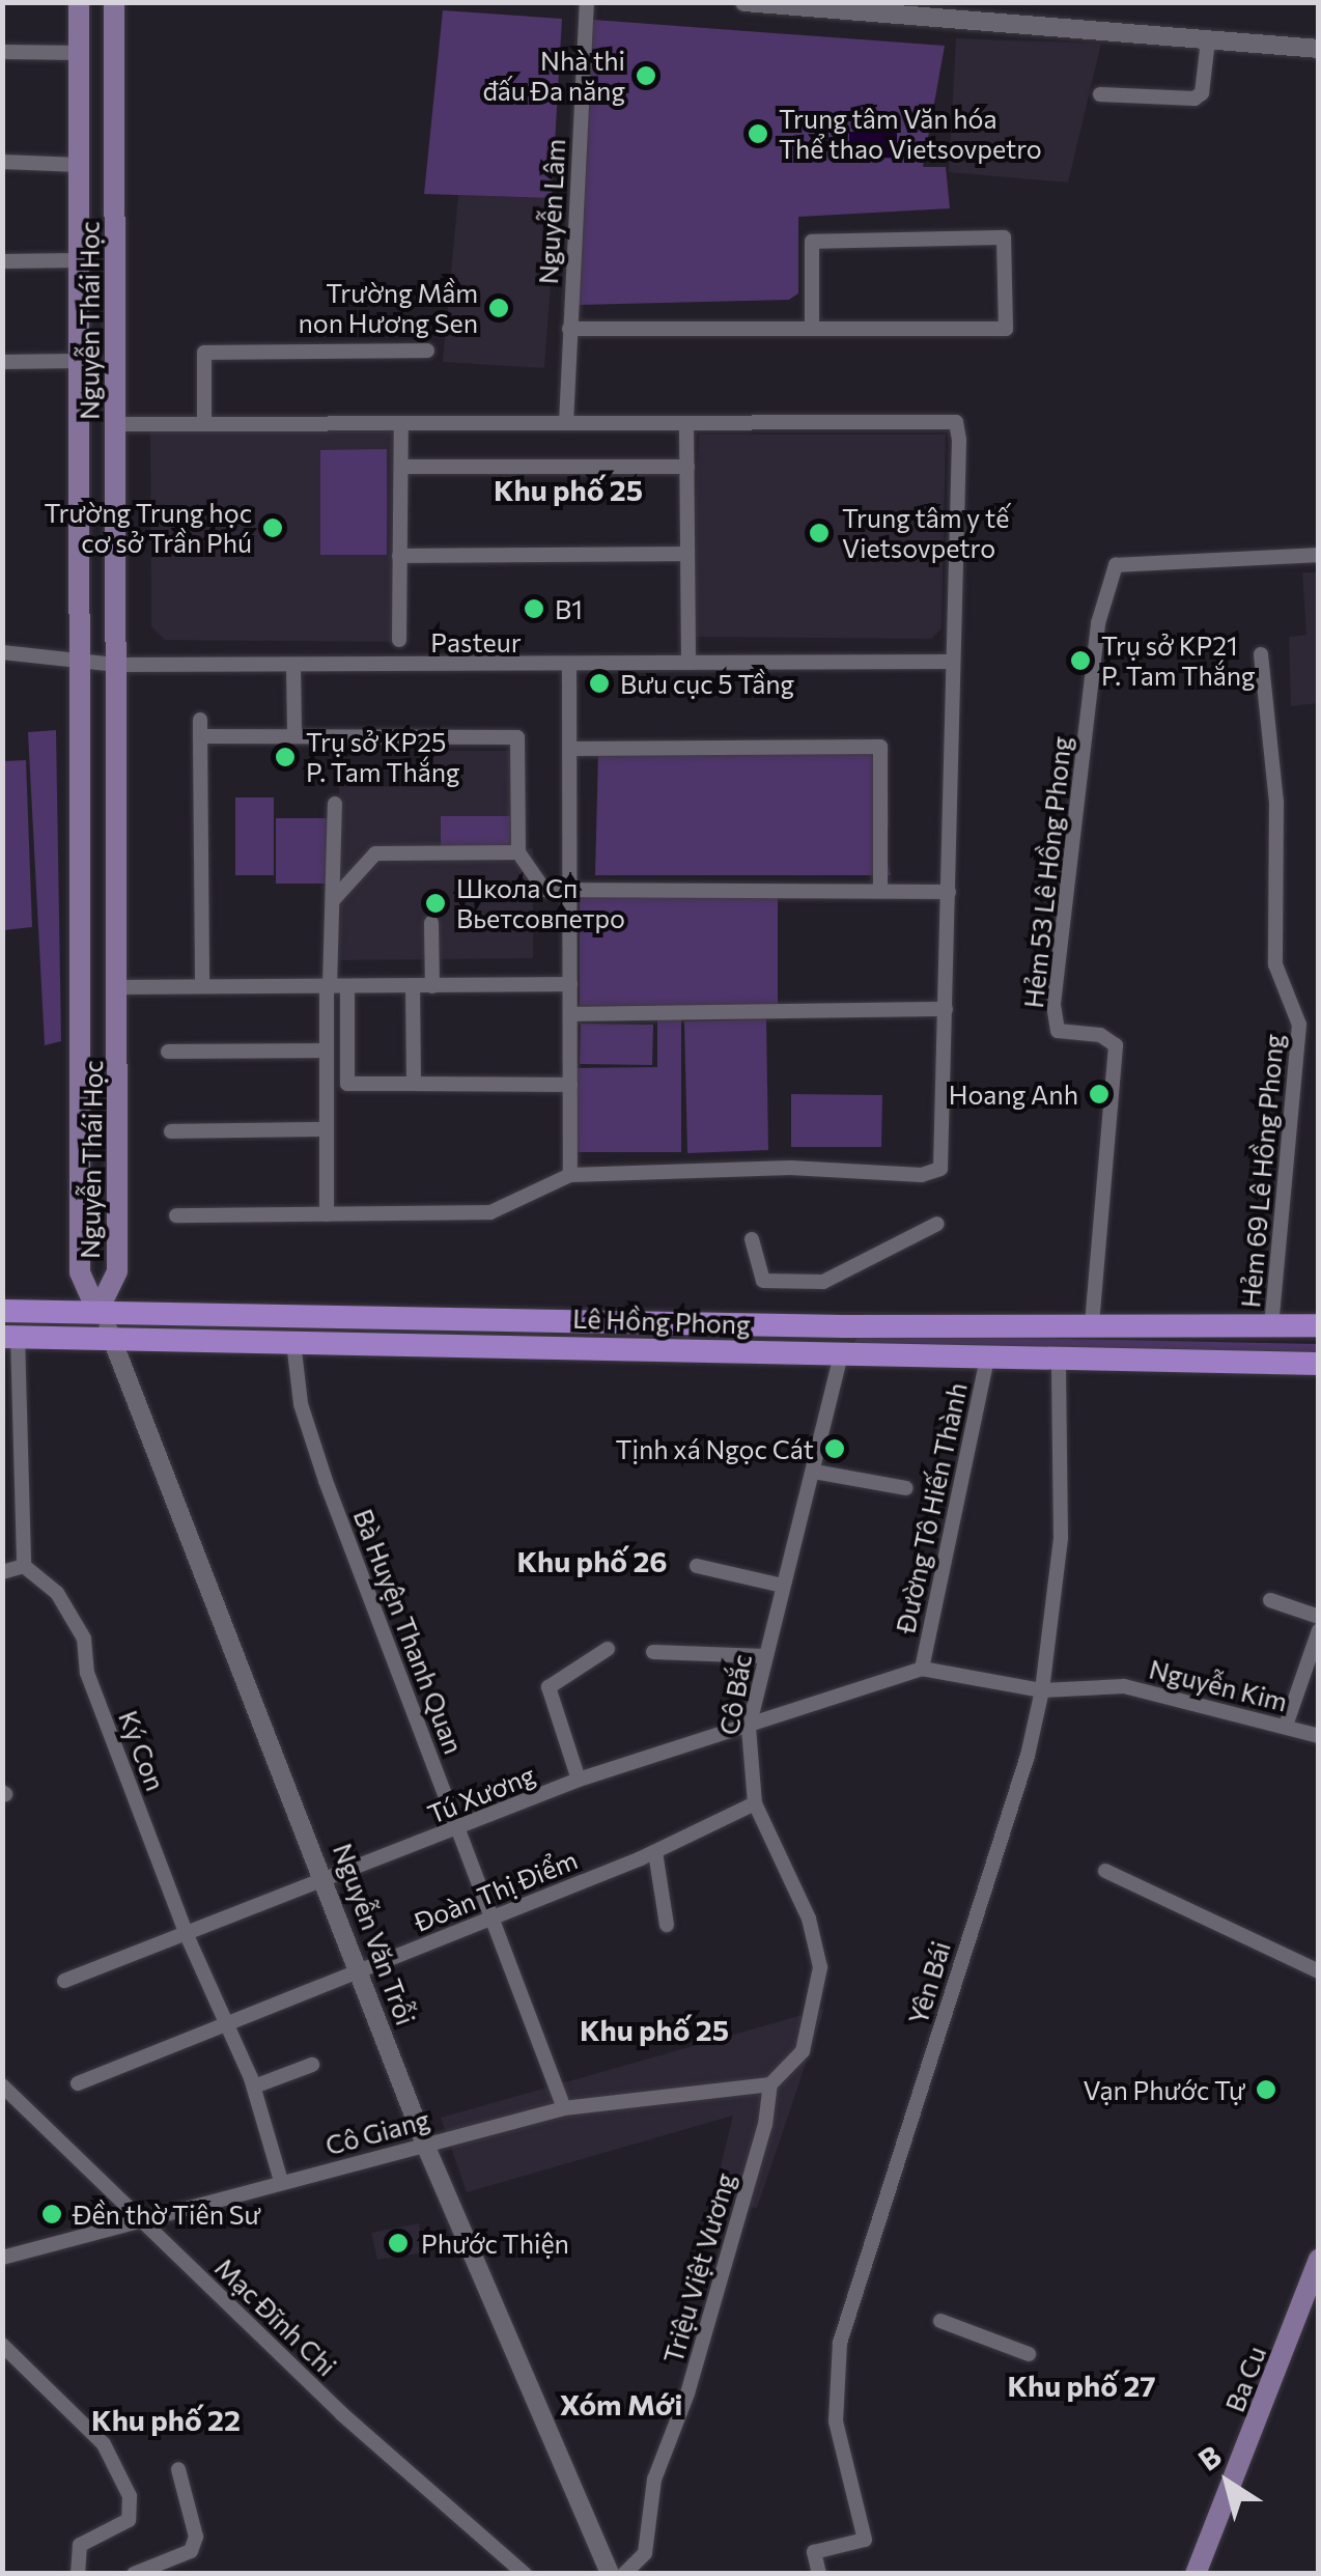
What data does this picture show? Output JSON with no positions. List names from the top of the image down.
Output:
{
  "streets": {
    "main road": ["Nguyễn Thái Học", "Lê Hồng Phong", "Ba Cu"],
    "street": [
      "Nguyễn Lâm",
      "Pasteur",
      "Hẻm 53 Lê Hồng Phong",
      "Hẻm 69 Lê Hồng Phong",
      "Đường Tô Hiến Thành",
      "Bà Huyện Thanh Quan",
      "Nguyễn Kim",
      "Cô Bắc",
      "Ký Con",
      "Tú Xương",
      "Đoàn Thị Điểm",
      "Nguyễn Văn Trỗi",
      "Yên Bái",
      "Cô Giang",
      "Triệu Việt Vương",
      "Mạc Đĩnh Chi"
    ]
  },
  "crossings": [
    ["Nguyễn Thái Học", "Pasteur"],
    ["Nguyễn Thái Học", "Lê Hồng Phong"],
    ["Nguyễn Thái Học", "Nguyễn Văn Trỗi"],
    ["Hẻm 53 Lê Hồng Phong", "Lê Hồng Phong"],
    ["Hẻm 69 Lê Hồng Phong", "Lê Hồng Phong"],
    ["Lê Hồng Phong", "Đường Tô Hiến Thành"],
    ["Lê Hồng Phong", "Bà Huyện Thanh Quan"],
    ["Lê Hồng Phong", "Cô Bắc"],
    ["Lê Hồng Phong", "Nguyễn Văn Trỗi"],
    ["Lê Hồng Phong", "Yên Bái"],
    ["Đường Tô Hiến Thành", "Nguyễn Kim"],
    ["Đường Tô Hiến Thành", "Tú Xương"],
    ["Bà Huyện Thanh Quan", "Tú Xương"],
    ["Bà Huyện Thanh Quan", "Đoàn Thị Điểm"],
    ["Bà Huyện Thanh Quan", "Cô Giang"],
    ["Nguyễn Kim", "Tú Xương"],
    ["Nguyễn Kim", "Yên Bái"],
    ["Cô Bắc", "Tú Xương"],
    ["Cô Bắc", "Đoàn Thị Điểm"],
    ["Cô Bắc", "Cô Giang"],
    ["Cô Bắc", "Triệu Việt Vương"],
    ["Ký Con", "Tú Xương"],
    ["Ký Con", "Đoàn Thị Điểm"],
    ["Ký Con", "Cô Giang"],
    ["Tú Xương", "Nguyễn Văn Trỗi"],
    ["Đoàn Thị Điểm", "Nguyễn Văn Trỗi"],
    ["Nguyễn Văn Trỗi", "Cô Giang"],
    ["Cô Giang", "Triệu Việt Vương"],
    ["Cô Giang", "Mạc Đĩnh Chi"]
  ],
  "districts": [
    "Khu phố 25",
    "Khu phố 26",
    "Khu phố 25",
    "Khu phố 27",
    "Xóm Mới",
    "Khu phố 22"
  ],
  "places": [
    "Nhà thi đấu Đa năng",
    "Trung tâm Văn hóa Thể thao Vietsovpetro",
    "Trường Mầm non Hương Sen",
    "Trường Trung học cơ sở Trần Phú",
    "Trung tâm y tế Vietsovpetro",
    "B1",
    "Trụ sở KP21 P. Tam Thắng",
    "Bưu cục 5 Tầng",
    "Trụ sở KP25 P. Tam Thắng",
    "Школа Сп Вьетсовпетро",
    "Hoang Anh",
    "Tịnh xá Ngọc Cát",
    "Vạn Phước Tự",
    "Đền thờ Tiên Sư",
    "Phước Thiện"
  ],
  "north": "top left"
}
